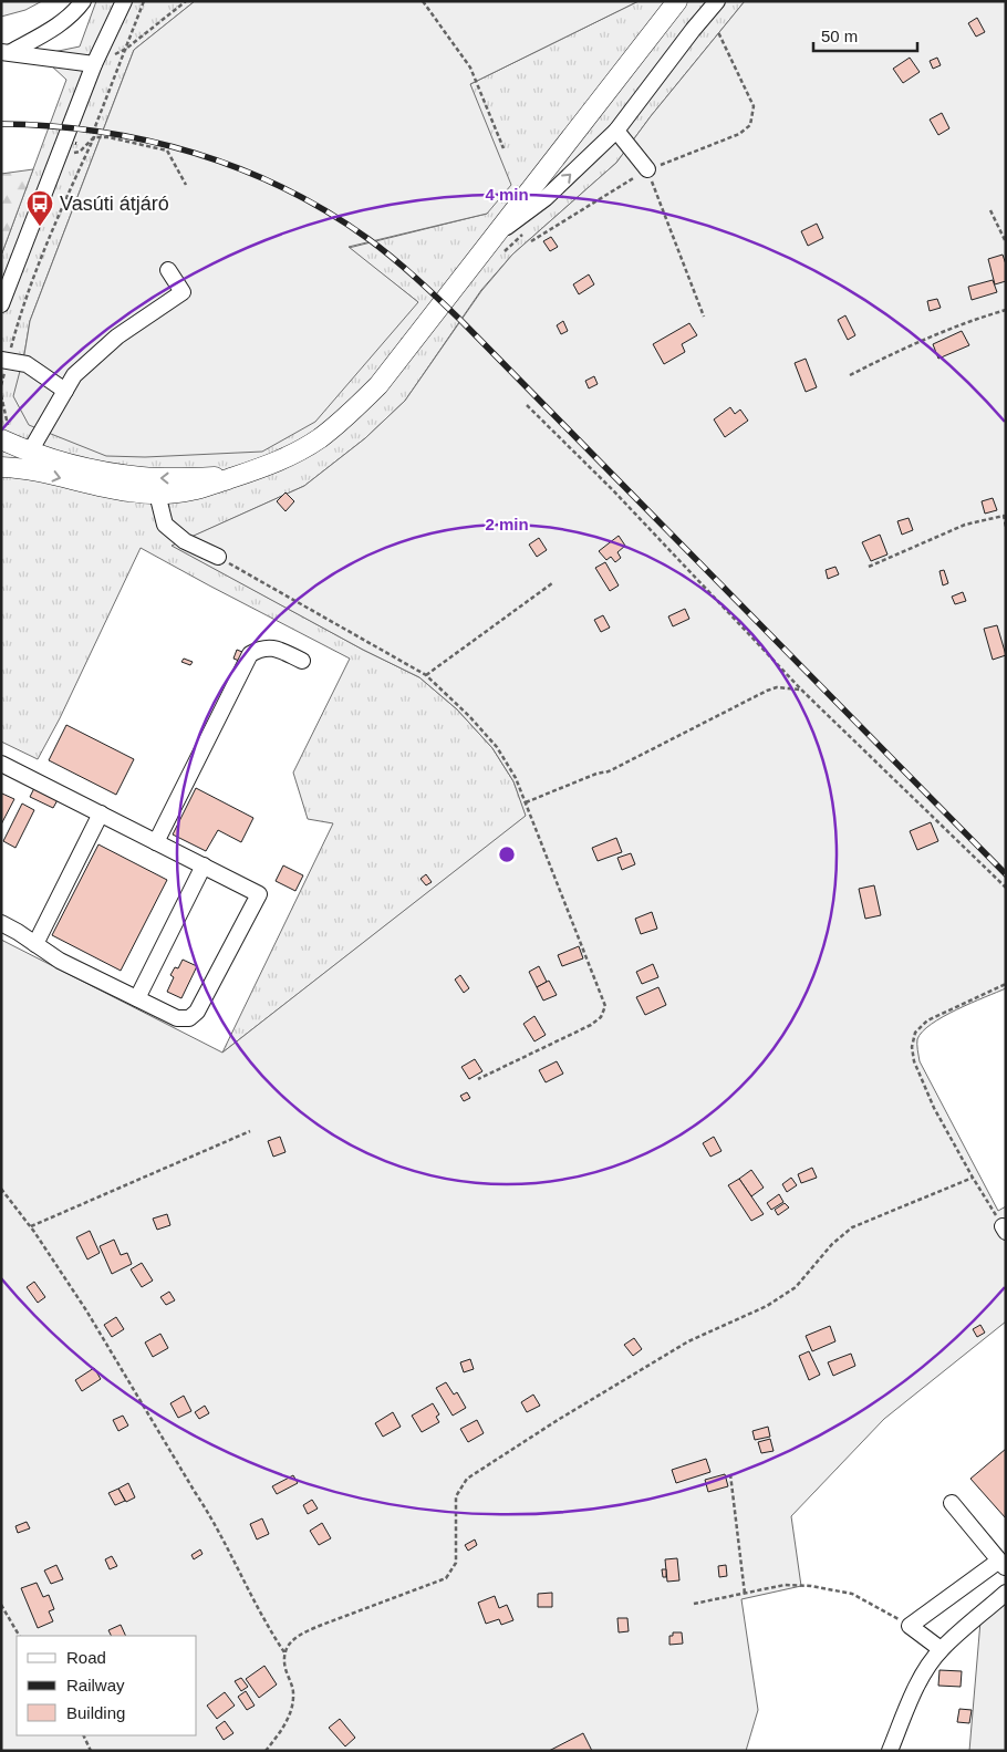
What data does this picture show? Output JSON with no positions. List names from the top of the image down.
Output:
{
  "places": {
    "bus stop": ["Vasúti átjáró"]
  },
  "legend": ["Road", "Railway", "Building"],
  "scale_bar": "50 m",
  "rings": ["4 min", "2 min"]
}
